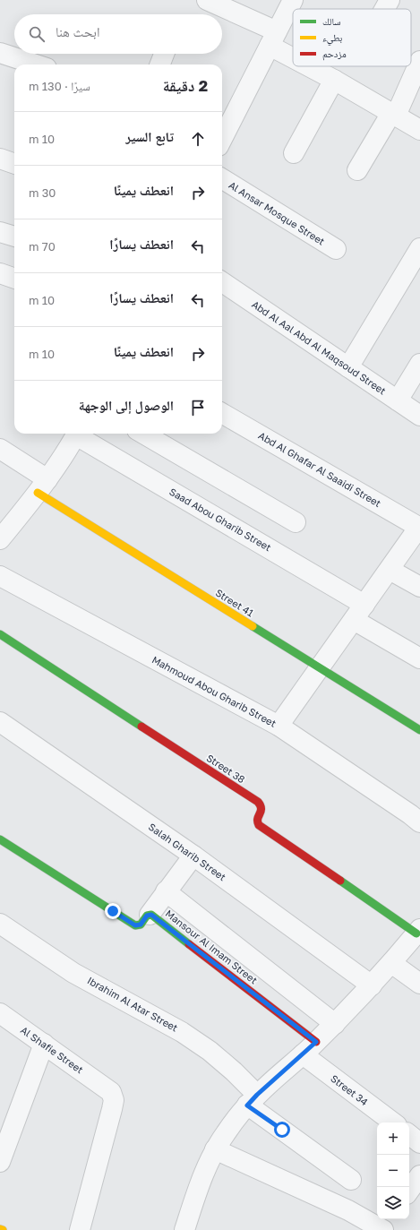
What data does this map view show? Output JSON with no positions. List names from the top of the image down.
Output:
{
  "streets": {
    "street": [
      "Al Ansar Mosque Street",
      "Abd Al Aal Abd Al Maqsoud Street",
      "Abd Al Ghafar Al Saaidi Street",
      "Saad Abou Gharib Street",
      "Street 41",
      "Mahmoud Abou Gharib Street",
      "Street 38",
      "Salah Gharib Street",
      "Mansour Al Imam Street",
      "Ibrahim Al Atar Street",
      "Al Shafie Street",
      "Street 34"
    ]
  },
  "crossings": [
    ["Mansour Al Imam Street", "Street 34"]
  ],
  "legend": ["سالك", "بطيء", "مزدحم"],
  "page": {
    "search": "ابحث هنا",
    "heading": ["2 دقيقة", "سيرًا · 130 m"],
    "list": [
      ["تابع السير", "10 m"],
      ["انعطف يمينًا", "30 m"],
      ["انعطف يسارًا", "70 m"],
      ["انعطف يسارًا", "10 m"],
      ["انعطف يمينًا", "10 m"],
      "الوصول إلى الوجهة"
    ],
    "map_buttons": ["+", "−"]
  }
}
